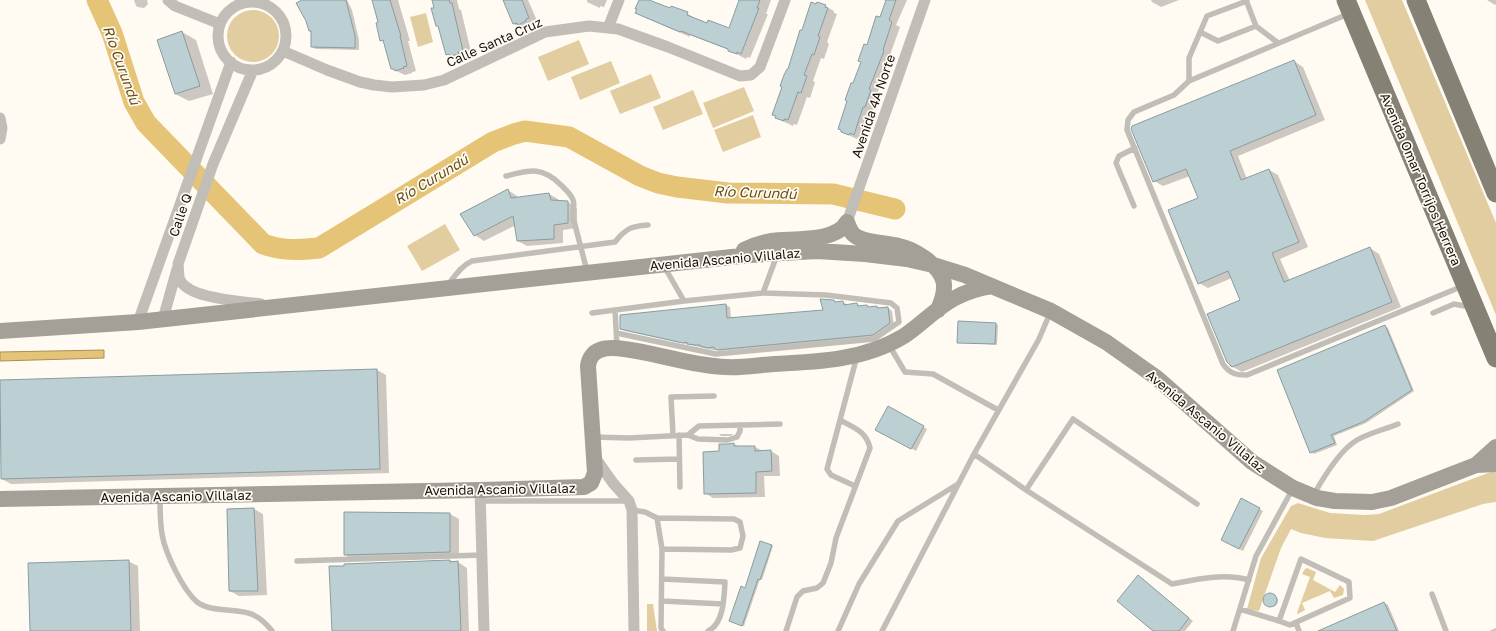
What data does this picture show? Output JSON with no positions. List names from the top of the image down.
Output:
{
  "streets": {
    "highway": ["Avenida Omar Torrijos Herrera"],
    "main road": ["Avenida Ascanio Villalaz"],
    "street": ["Calle Santa Cruz", "Avenida 4A Norte", "Calle Q"]
  },
  "crossings": [
    ["Calle Santa Cruz", "Calle Q"],
    ["Calle Q", "Avenida Ascanio Villalaz"]
  ],
  "water": ["Río Curundú"]
}
